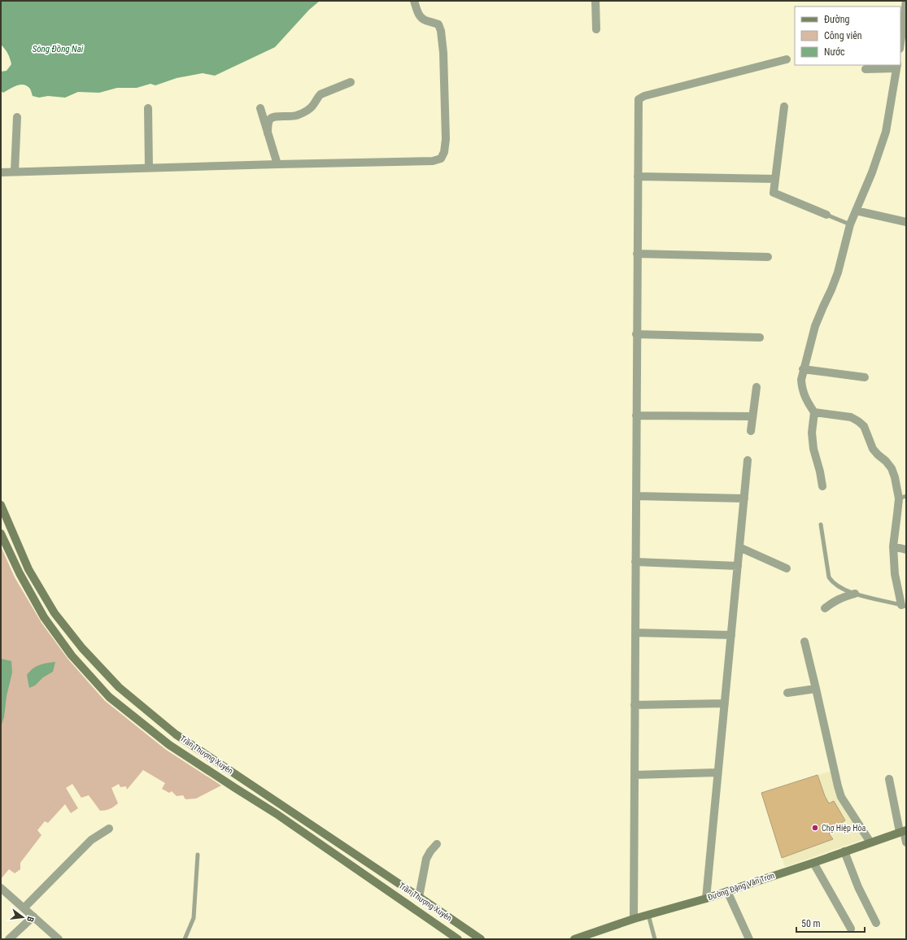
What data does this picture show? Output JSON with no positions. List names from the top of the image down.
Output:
{
  "streets": {
    "main road": ["Trần Thượng Xuyên", "Đường Đặng Văn Trơn"]
  },
  "water": ["Sông Đồng Nai"],
  "places": ["Chợ Hiệp Hòa"],
  "legend": ["Đường", "Công viên", "Nước"],
  "scale_bar": "50 m",
  "north": "right"
}
